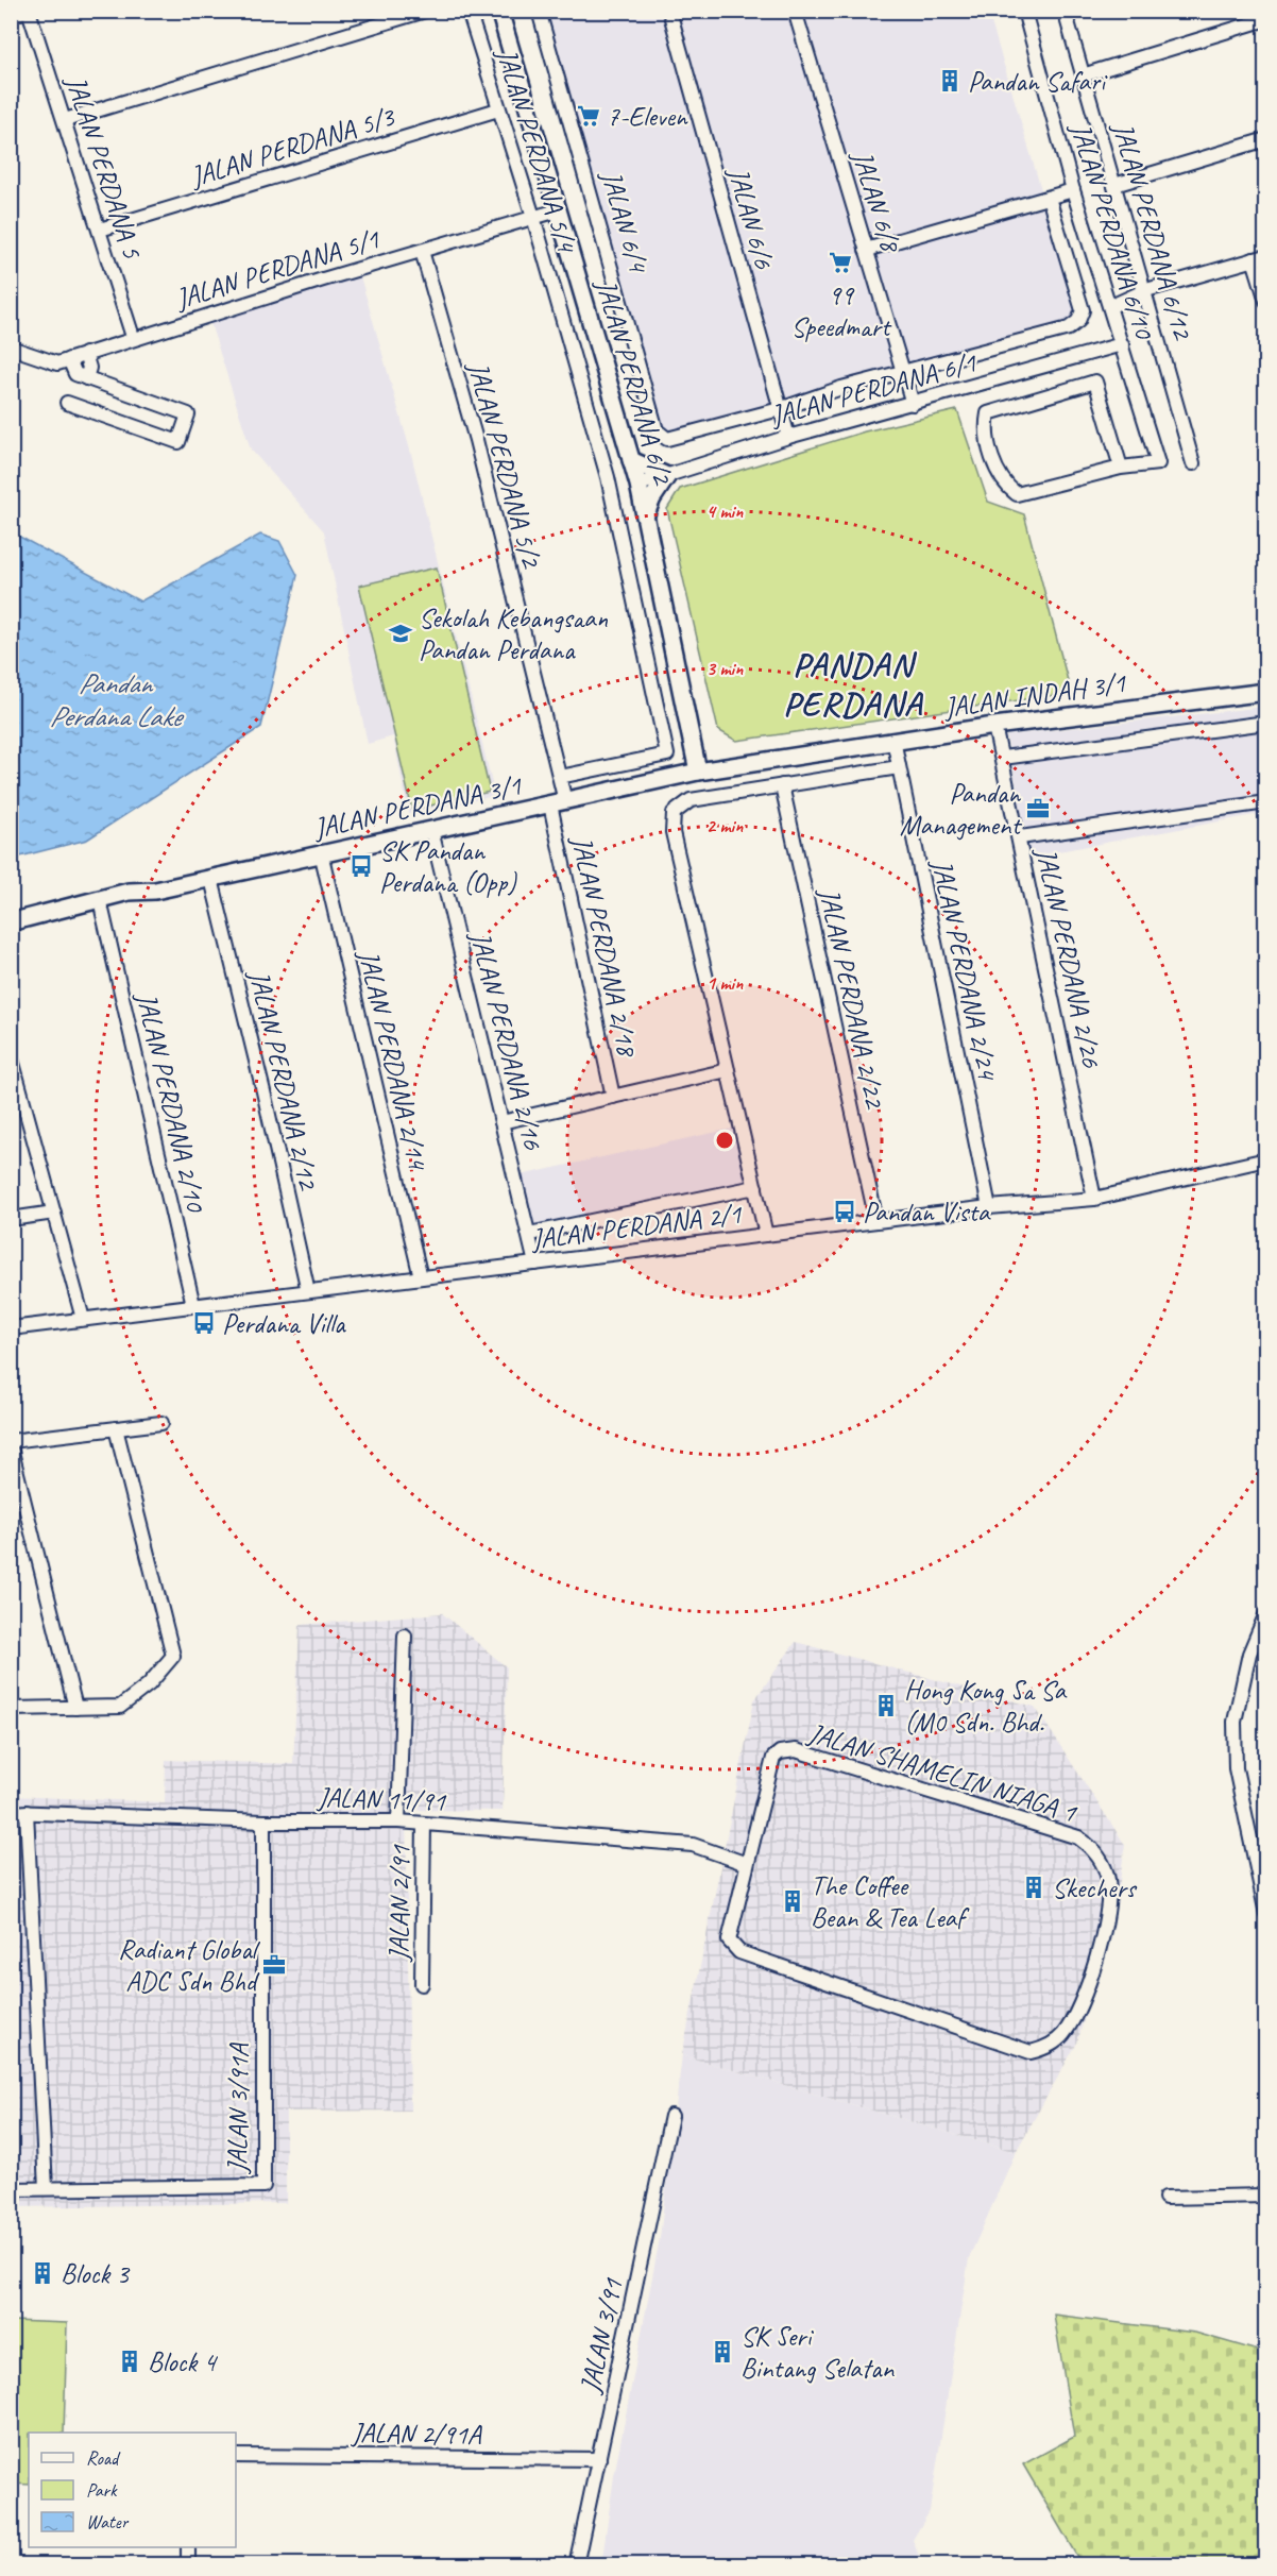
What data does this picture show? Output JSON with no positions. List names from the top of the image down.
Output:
{
  "streets": {
    "street": [
      "JALAN PERDANA 5/3",
      "JALAN PERDANA 5/4",
      "JALAN PERDANA 5",
      "JALAN 6/8",
      "JALAN 6/6",
      "JALAN 6/4",
      "JALAN PERDANA 6/10",
      "JALAN PERDANA 6/12",
      "JALAN PERDANA 5/1",
      "JALAN PERDANA 6/2",
      "JALAN PERDANA 6/1",
      "JALAN PERDANA 5/2",
      "JALAN INDAH 3/1",
      "JALAN PERDANA 3/1",
      "JALAN PERDANA 2/18",
      "JALAN PERDANA 2/26",
      "JALAN PERDANA 2/24",
      "JALAN PERDANA 2/22",
      "JALAN PERDANA 2/16",
      "JALAN PERDANA 2/14",
      "JALAN PERDANA 2/12",
      "JALAN PERDANA 2/10",
      "JALAN PERDANA 2/1",
      "JALAN SHAMELIN NIAGA 1",
      "JALAN 11/91",
      "JALAN 2/91",
      "JALAN 3/91A",
      "JALAN 3/91",
      "JALAN 2/91A"
    ]
  },
  "crossings": [
    ["JALAN PERDANA 5/3", "JALAN PERDANA 5/4"],
    ["JALAN PERDANA 5/3", "JALAN PERDANA 5"],
    ["JALAN PERDANA 5/4", "JALAN PERDANA 5/1"],
    ["JALAN PERDANA 5/4", "JALAN PERDANA 5/2"],
    ["JALAN PERDANA 5", "JALAN PERDANA 5/1"],
    ["JALAN 6/8", "JALAN PERDANA 6/1"],
    ["JALAN 6/6", "JALAN 6/4"],
    ["JALAN 6/6", "JALAN PERDANA 6/1"],
    ["JALAN PERDANA 6/10", "JALAN PERDANA 6/1"],
    ["JALAN PERDANA 5/1", "JALAN PERDANA 6/2"],
    ["JALAN PERDANA 5/1", "JALAN PERDANA 5/2"],
    ["JALAN PERDANA 6/2", "JALAN PERDANA 6/1"],
    ["JALAN PERDANA 6/2", "JALAN INDAH 3/1"],
    ["JALAN PERDANA 6/2", "JALAN PERDANA 3/1"],
    ["JALAN PERDANA 5/2", "JALAN PERDANA 3/1"],
    ["JALAN PERDANA 5/2", "JALAN PERDANA 2/18"],
    ["JALAN INDAH 3/1", "JALAN PERDANA 3/1"],
    ["JALAN INDAH 3/1", "JALAN PERDANA 2/26"],
    ["JALAN INDAH 3/1", "JALAN PERDANA 2/24"],
    ["JALAN PERDANA 3/1", "JALAN PERDANA 2/18"],
    ["JALAN PERDANA 3/1", "JALAN PERDANA 2/16"],
    ["JALAN PERDANA 3/1", "JALAN PERDANA 2/14"],
    ["JALAN PERDANA 3/1", "JALAN PERDANA 2/12"],
    ["JALAN PERDANA 3/1", "JALAN PERDANA 2/10"],
    ["JALAN PERDANA 2/26", "JALAN PERDANA 2/1"],
    ["JALAN PERDANA 2/24", "JALAN PERDANA 2/1"],
    ["JALAN PERDANA 2/22", "JALAN PERDANA 2/1"],
    ["JALAN PERDANA 2/16", "JALAN PERDANA 2/1"],
    ["JALAN PERDANA 2/14", "JALAN PERDANA 2/1"],
    ["JALAN PERDANA 2/12", "JALAN PERDANA 2/1"],
    ["JALAN PERDANA 2/10", "JALAN PERDANA 2/1"],
    ["JALAN SHAMELIN NIAGA 1", "JALAN 11/91"],
    ["JALAN 11/91", "JALAN 2/91"],
    ["JALAN 11/91", "JALAN 3/91A"],
    ["JALAN 3/91", "JALAN 2/91A"]
  ],
  "districts": ["PANDAN PERDANA"],
  "water": ["Pandan Perdana Lake"],
  "places": {
    "building": [
      "Pandan Safari",
      "Hong Kong Sa Sa (M0 Sdn. Bhd.",
      "Skechers",
      "The Coffee Bean & Tea Leaf",
      "Block 3",
      "SK Seri Bintang Selatan",
      "Block 4"
    ],
    "supermarket": ["7-Eleven", "99 Speedmart"],
    "school or university": ["Sekolah Kebangsaan Pandan Perdana"],
    "office": ["Pandan Management", "Radiant Global ADC Sdn Bhd"],
    "bus stop": ["SK Pandan Perdana (Opp)", "Pandan Vista", "Perdana Villa"]
  },
  "legend": ["Road", "Park", "Water"],
  "rings": [
    "4 min",
    "3 min",
    "2 min",
    "1 min"
  ]
}
